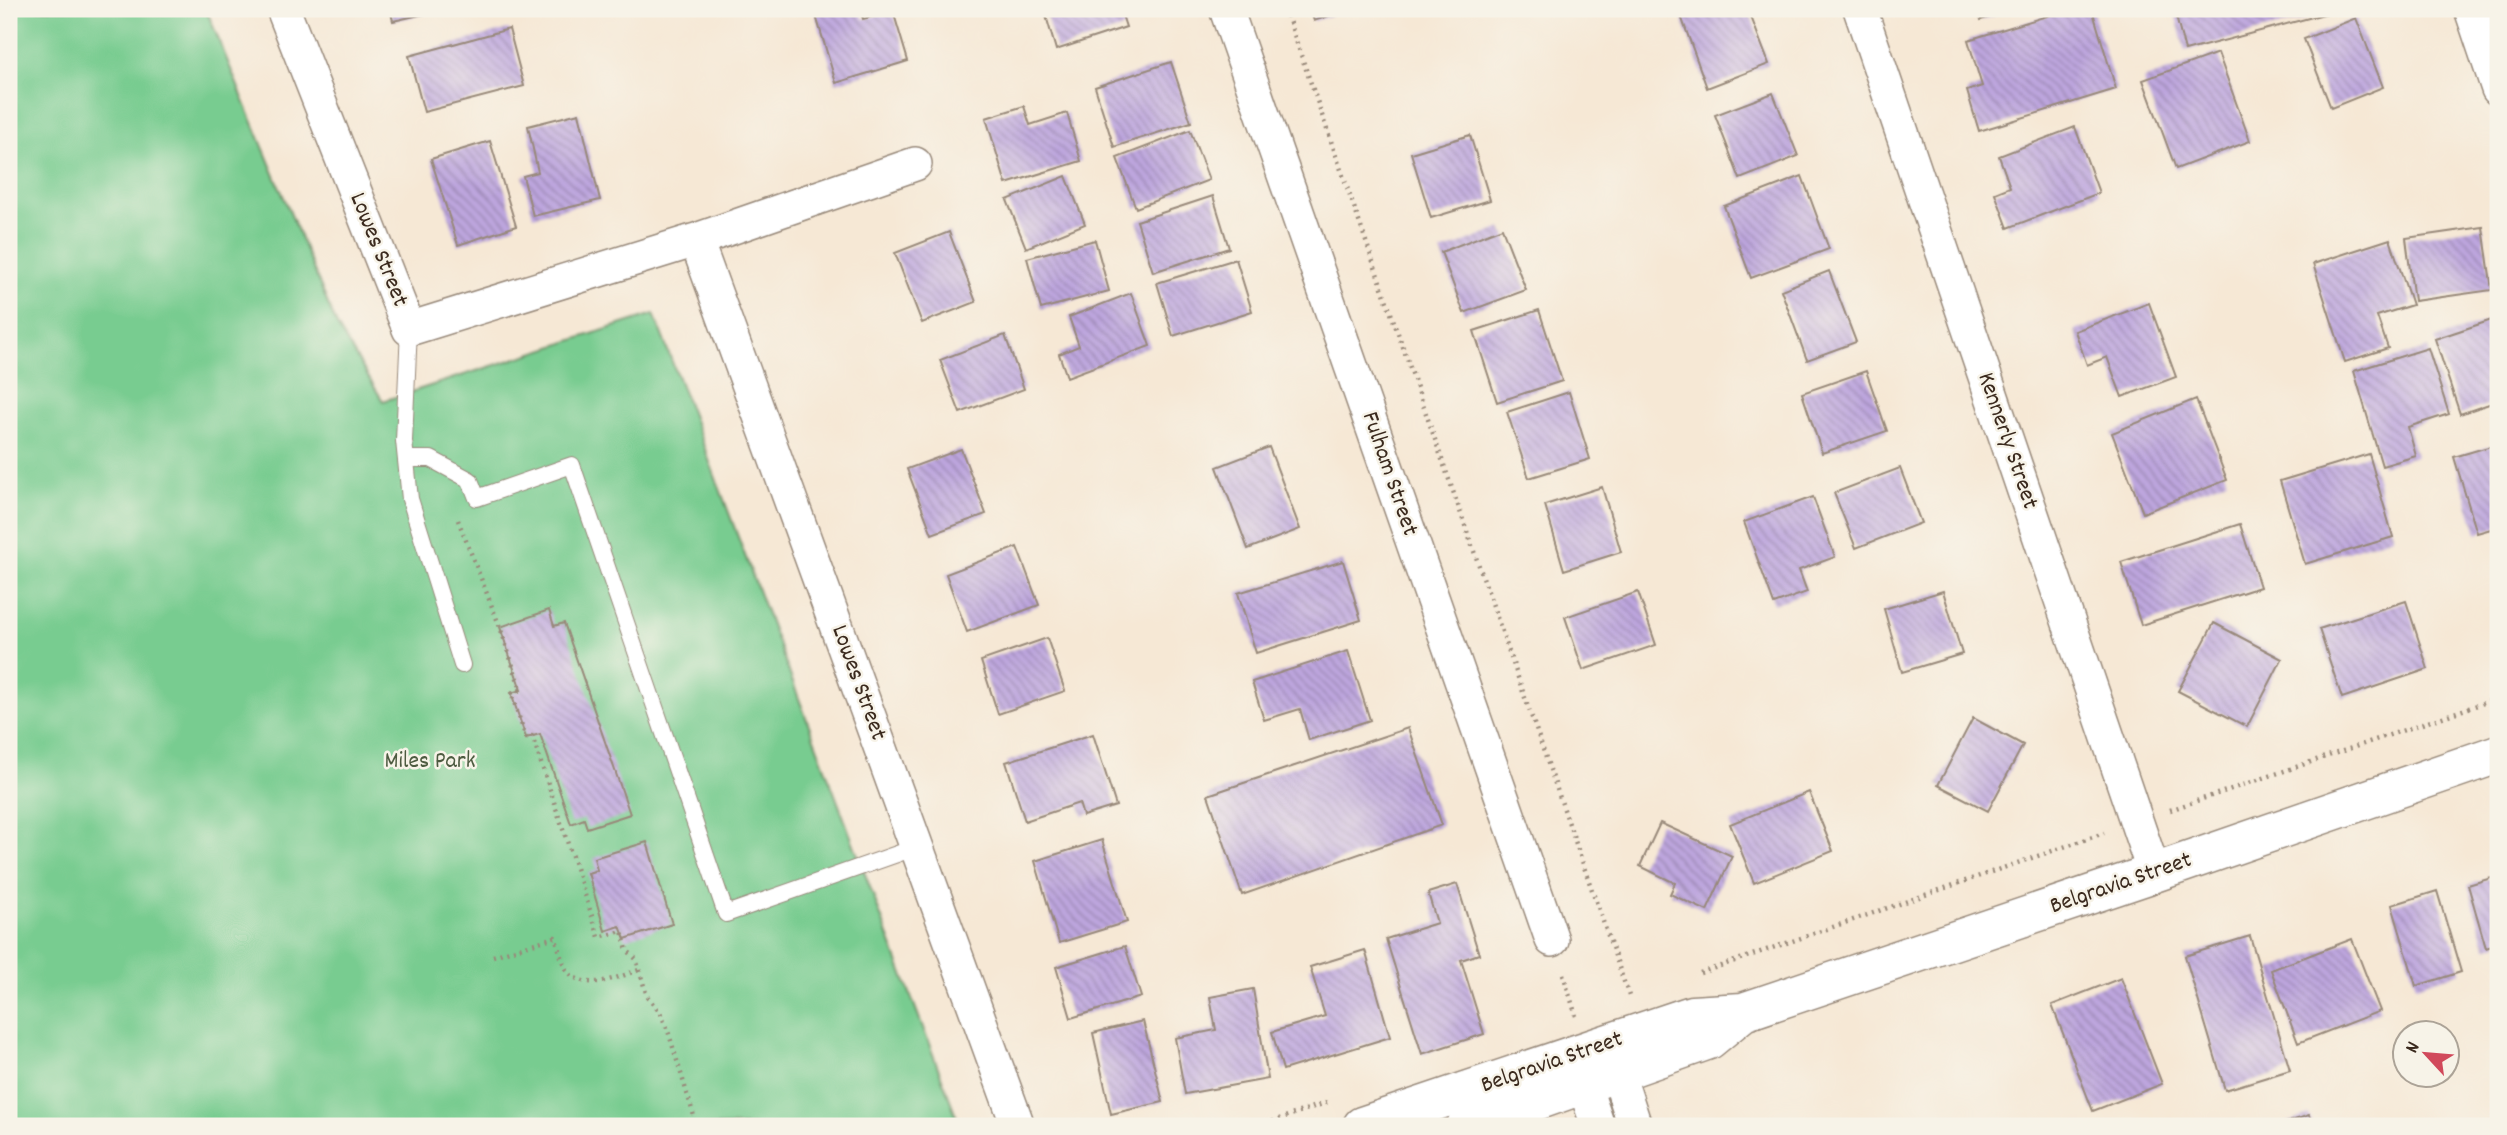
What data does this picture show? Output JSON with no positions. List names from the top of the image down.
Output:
{
  "streets": {
    "street": [
      "Lowes Street",
      "Kennerly Street",
      "Fulham Street",
      "Belgravia Street"
    ]
  },
  "crossings": [
    ["Kennerly Street", "Belgravia Street"]
  ],
  "parks": ["Miles Park"],
  "north": "top left"
}
